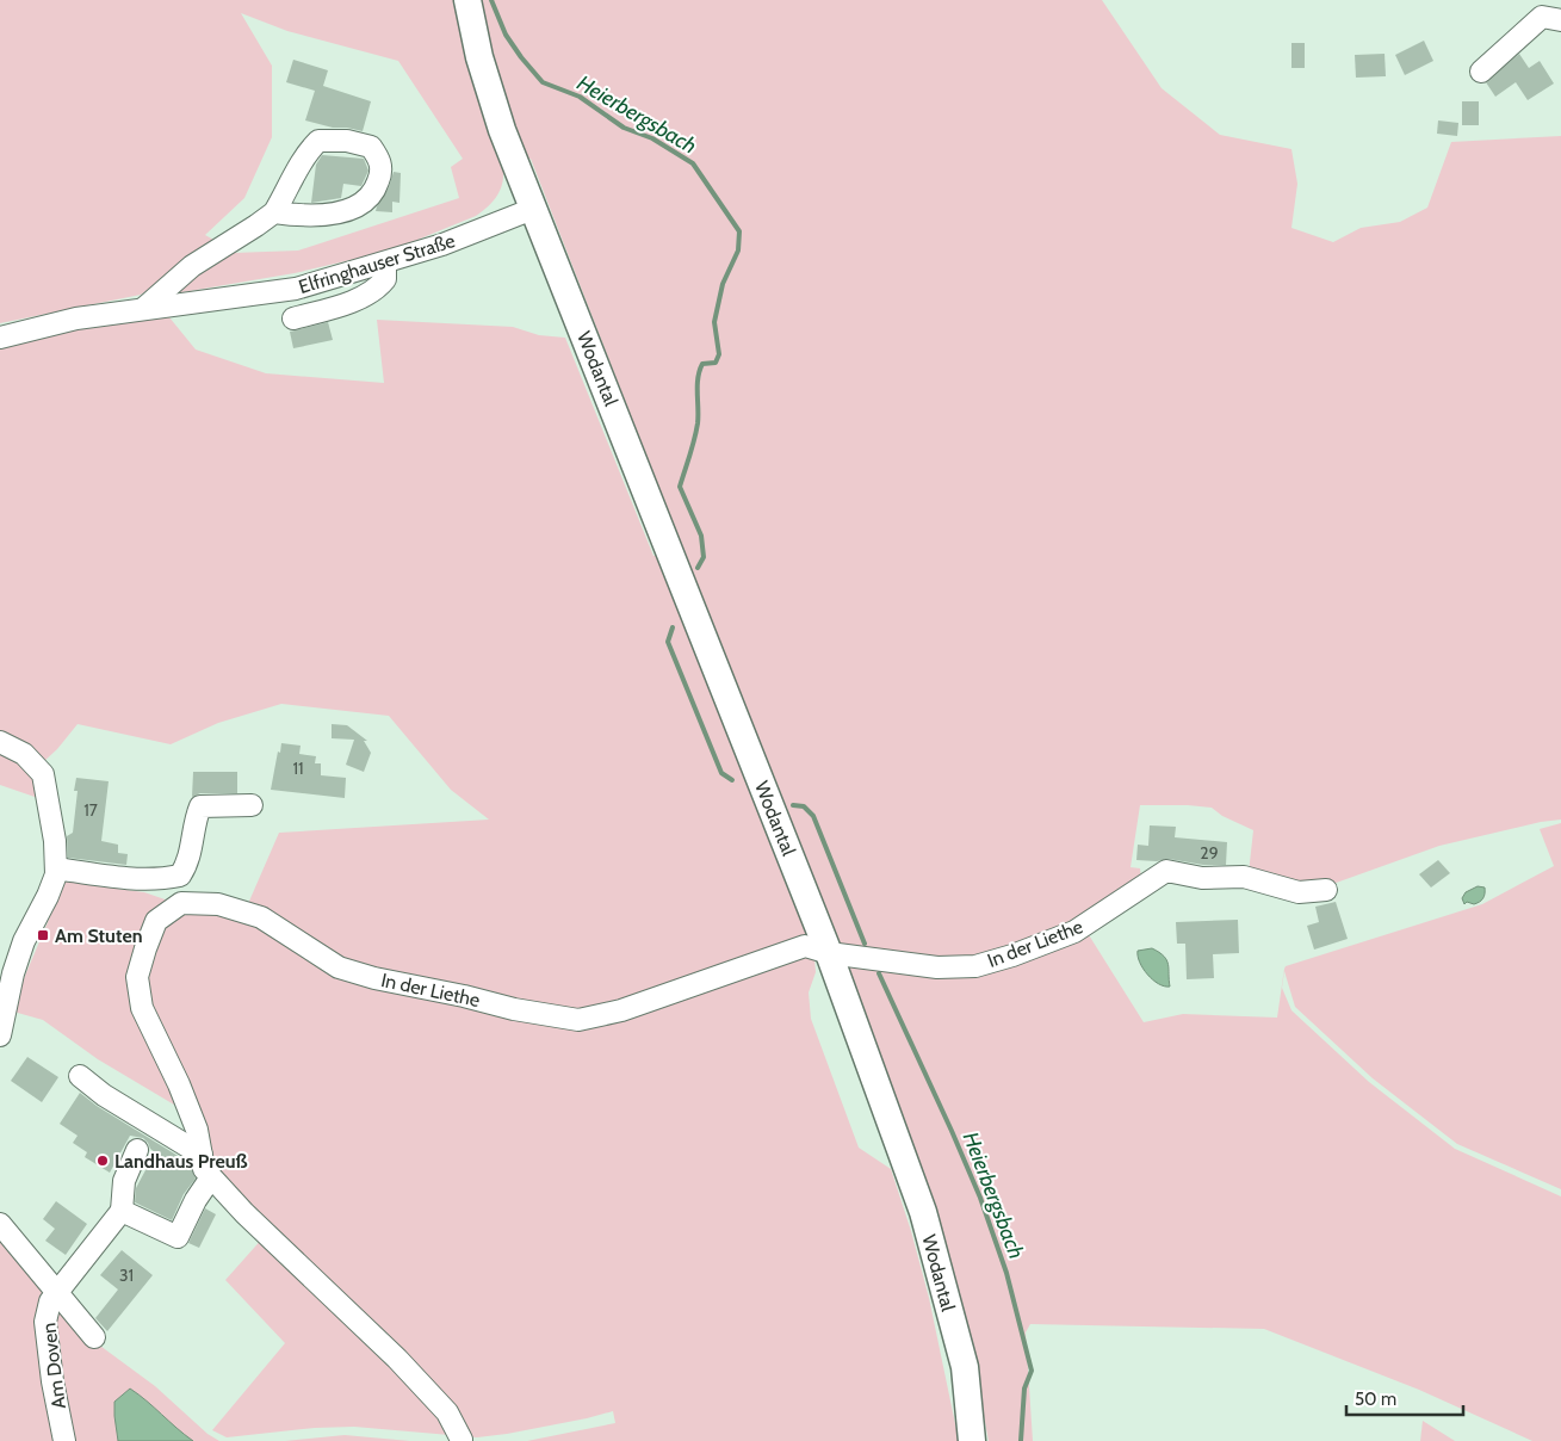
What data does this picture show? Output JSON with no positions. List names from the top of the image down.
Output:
{
  "streets": {
    "main road": ["Wodantal"],
    "street": ["Elfringhauser Straße", "In der Liethe", "Am Doven"]
  },
  "crossings": [
    ["Elfringhauser Straße", "Wodantal"],
    ["Wodantal", "In der Liethe"]
  ],
  "water": ["Heierbergsbach"],
  "places": {
    "transit": ["Am Stuten"],
    "other": ["Landhaus Preuß"]
  },
  "house_numbers": [
    "11",
    "17",
    "29",
    "31"
  ],
  "scale_bar": "50 m"
}
